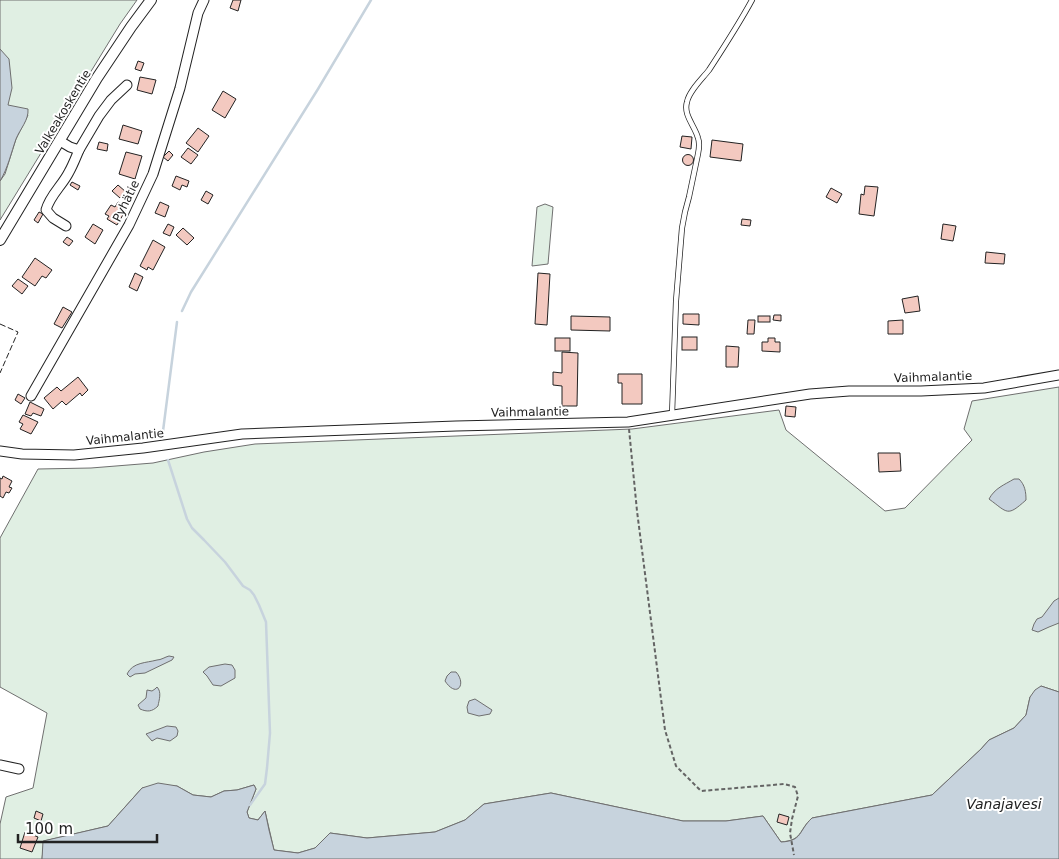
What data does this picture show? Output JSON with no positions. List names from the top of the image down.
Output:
{
  "streets": {
    "street": ["Valkeakoskentie", "Pyhätie", "Vaihmalantie"]
  },
  "water": ["Vanajavesi"],
  "scale_bar": "100 m"
}
